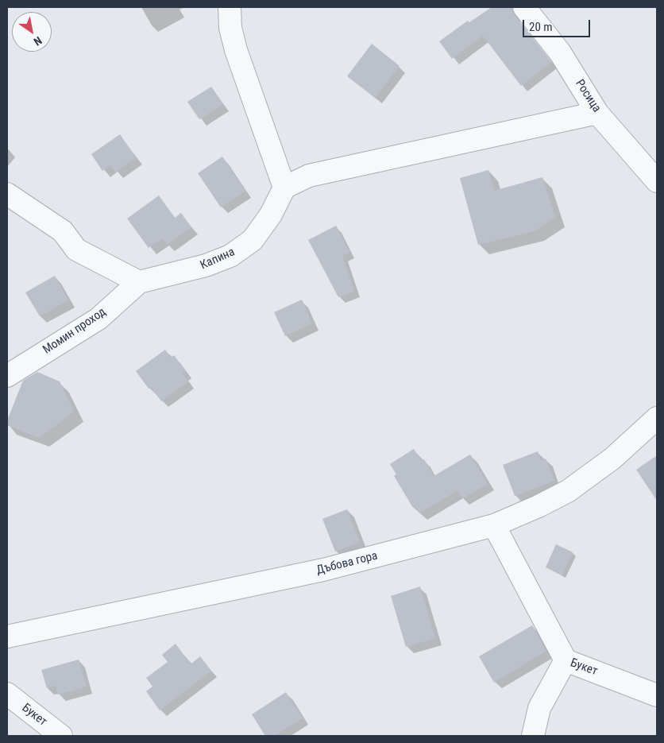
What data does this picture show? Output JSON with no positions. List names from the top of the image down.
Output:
{
  "streets": {
    "street": [
      "Росица",
      "Капина",
      "Момин проход",
      "Дъбова гора",
      "Букет"
    ]
  },
  "crossings": [
    ["Капина", "Момин проход"]
  ],
  "scale_bar": "20 m",
  "north": "bottom right"
}
